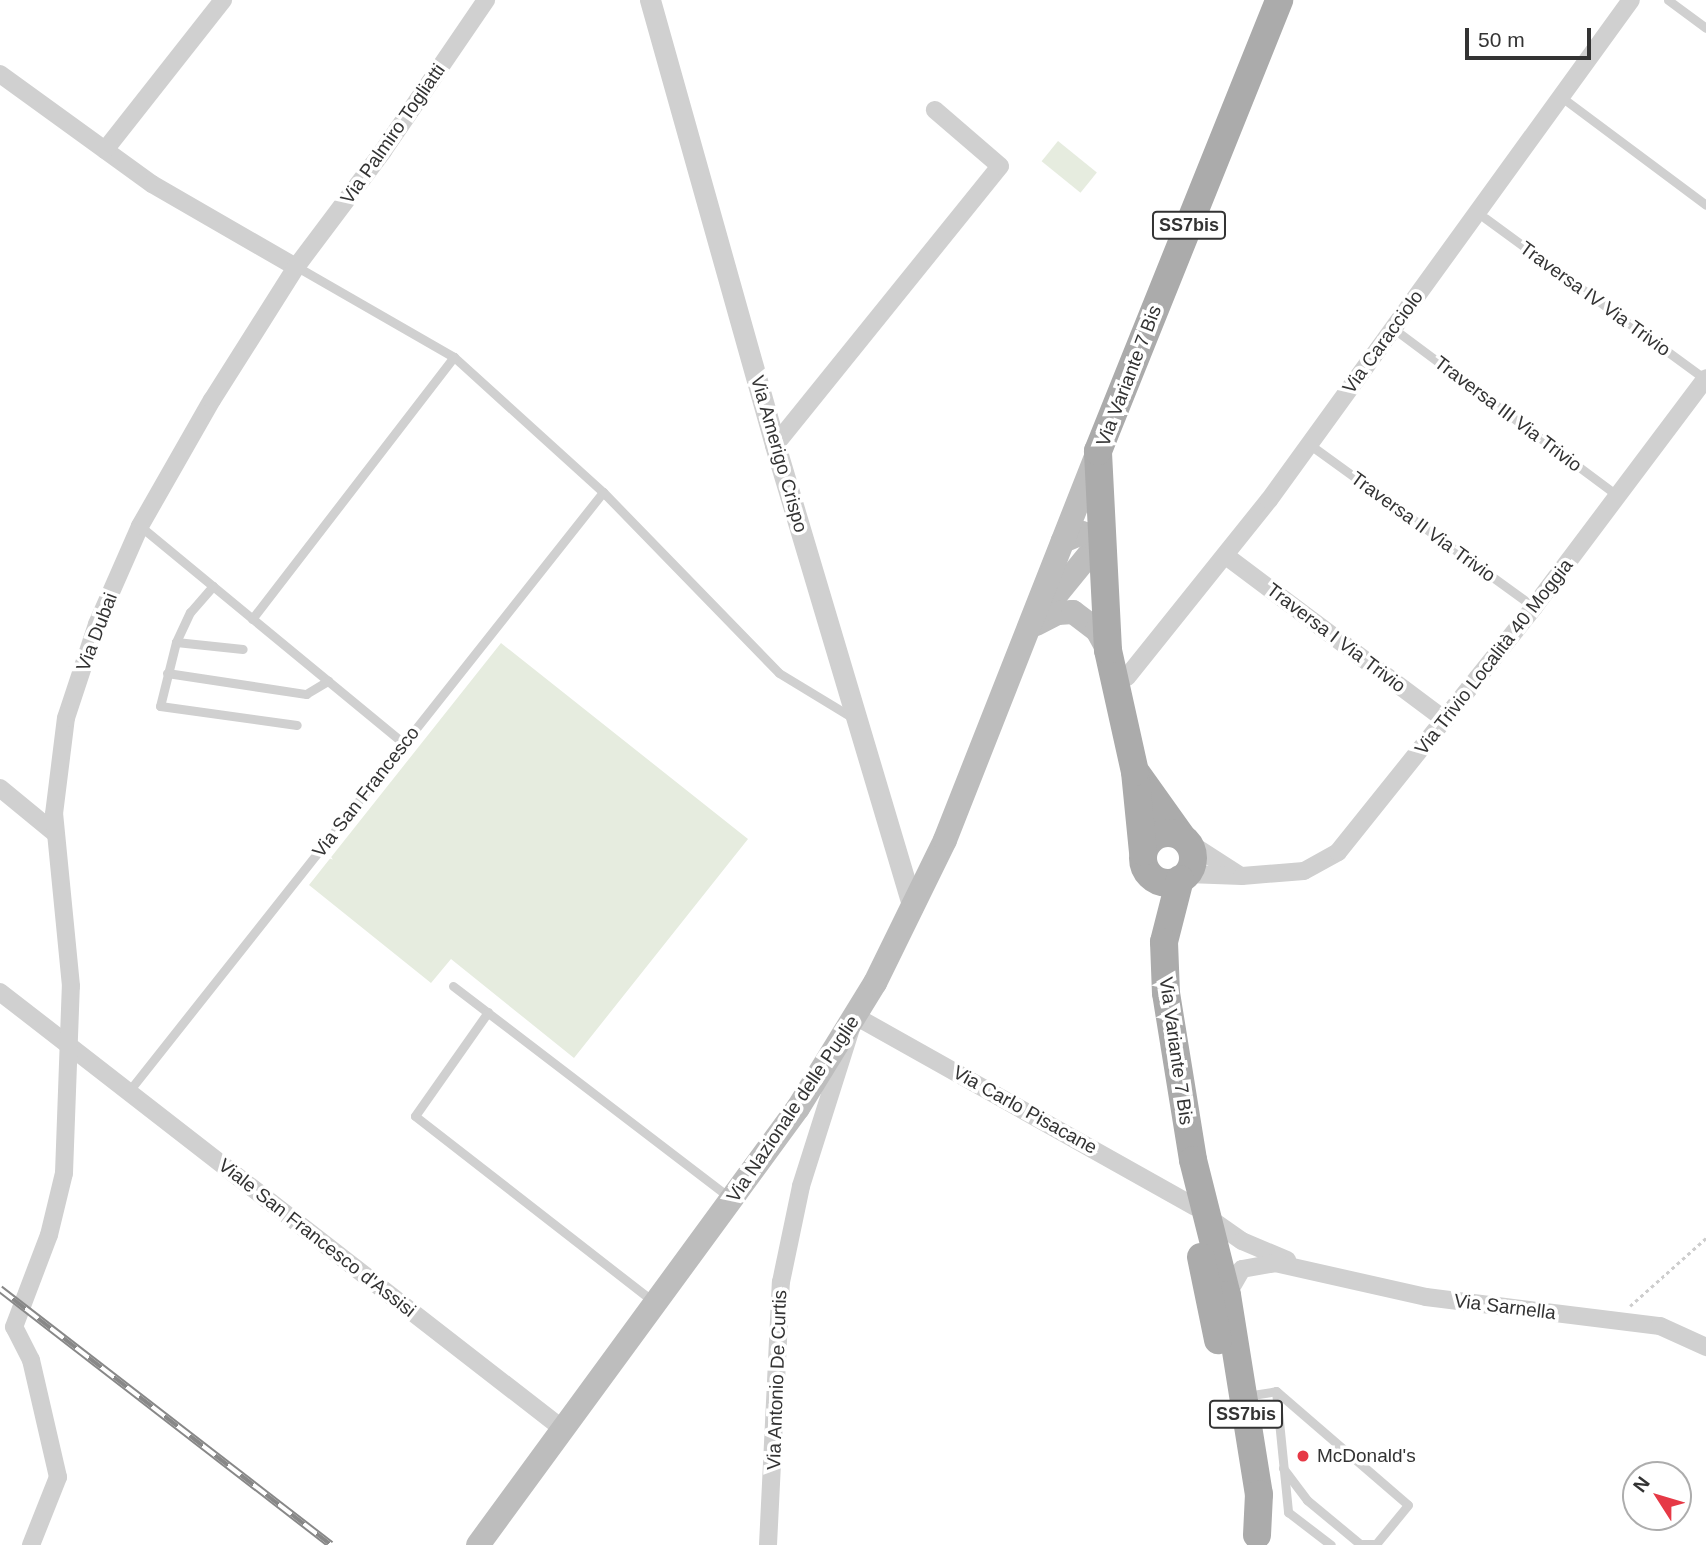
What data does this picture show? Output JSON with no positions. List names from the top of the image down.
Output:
{
  "streets": {
    "main road": ["SS7bis", "Via Variante 7 Bis", "Via Nazionale delle Puglie"],
    "street": [
      "Via Palmiro Togliatti",
      "Via Caracciolo",
      "Via Amerigo Crispo",
      "Via Dubai",
      "Traversa I Via Trivio",
      "Via Trivio Località 40 Moggia",
      "Via Carlo Pisacane",
      "Viale San Francesco d'Assisi",
      "Via Sarnella",
      "Via Antonio De Curtis"
    ],
    "lane": [
      "Traversa IV Via Trivio",
      "Traversa III Via Trivio",
      "Traversa II Via Trivio",
      "Via San Francesco"
    ]
  },
  "crossings": [
    ["Via Palmiro Togliatti", "Via Dubai"],
    ["SS7bis", "Via Variante 7 Bis"],
    ["SS7bis", "Via Trivio Località 40 Moggia"],
    ["Traversa IV Via Trivio", "Via Trivio Località 40 Moggia"],
    ["Via Caracciolo", "Traversa I Via Trivio"],
    ["Via Variante 7 Bis", "Via Trivio Località 40 Moggia"],
    ["Via Variante 7 Bis", "Via Nazionale delle Puglie"],
    ["Via Variante 7 Bis", "Via Carlo Pisacane"],
    ["Traversa III Via Trivio", "Via Trivio Località 40 Moggia"],
    ["Via Amerigo Crispo", "Via Nazionale delle Puglie"],
    ["Traversa II Via Trivio", "Via Trivio Località 40 Moggia"],
    ["Via Dubai", "Viale San Francesco d'Assisi"],
    ["Traversa I Via Trivio", "Via Trivio Località 40 Moggia"],
    ["Via San Francesco", "Viale San Francesco d'Assisi"],
    ["Via Nazionale delle Puglie", "Via Carlo Pisacane"],
    ["Via Nazionale delle Puglie", "Viale San Francesco d'Assisi"],
    ["Via Nazionale delle Puglie", "Via Antonio De Curtis"],
    ["Via Carlo Pisacane", "Via Sarnella"],
    ["Via Carlo Pisacane", "Via Antonio De Curtis"]
  ],
  "places": ["McDonald's"],
  "scale_bar": "50 m",
  "north": "top left"
}
